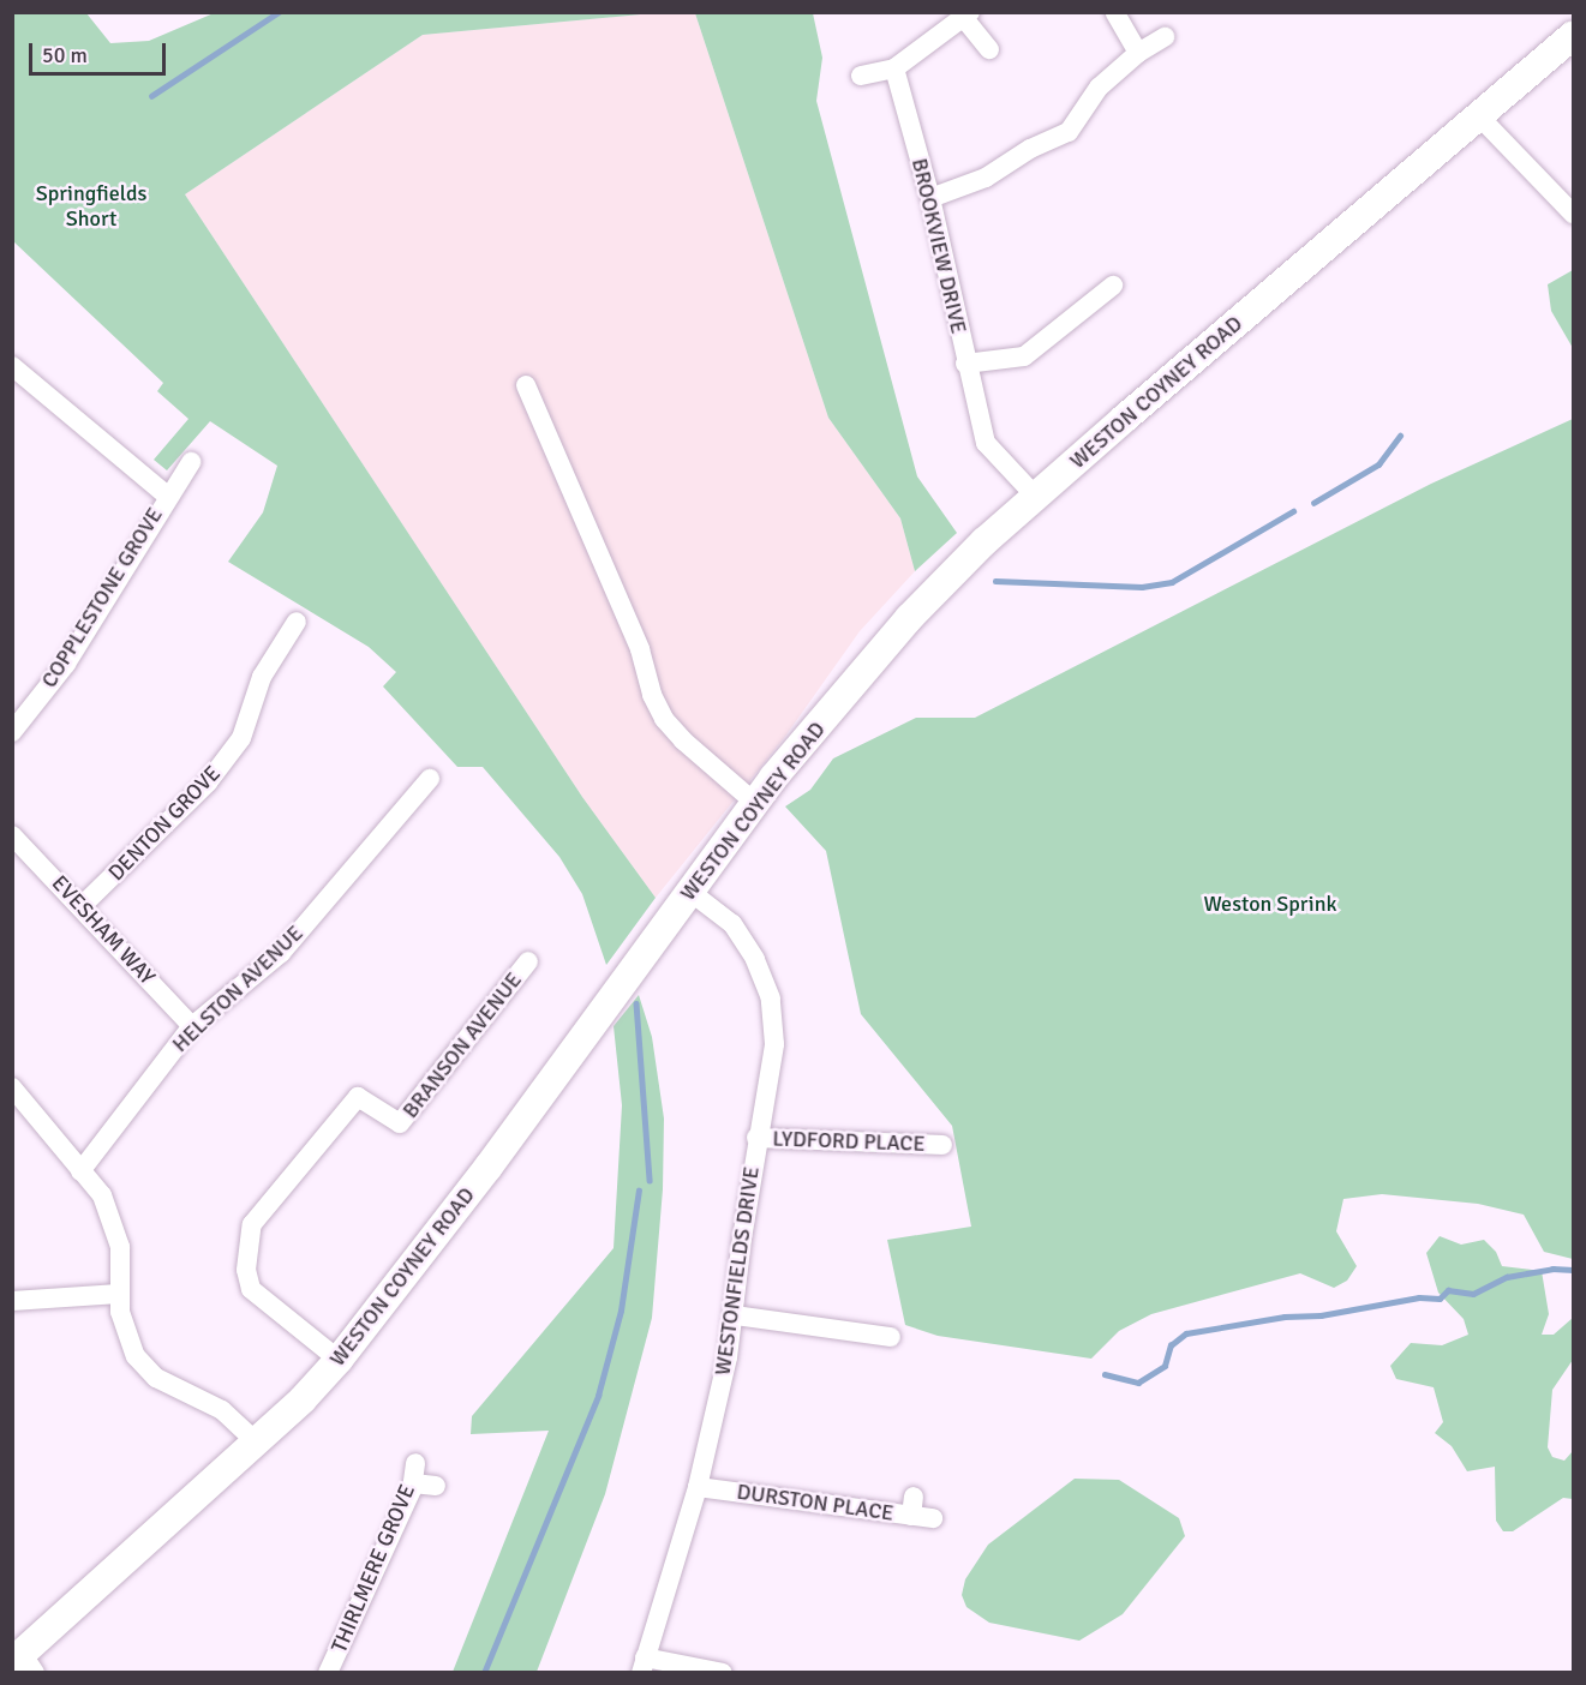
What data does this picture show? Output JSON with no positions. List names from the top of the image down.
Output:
{
  "streets": {
    "street": [
      "BROOKVIEW DRIVE",
      "WESTON COYNEY ROAD",
      "COPPLESTONE GROVE",
      "DENTON GROVE",
      "EVESHAM WAY",
      "HELSTON AVENUE",
      "BRANSON AVENUE",
      "LYDFORD PLACE",
      "WESTONFIELDS DRIVE",
      "DURSTON PLACE",
      "THIRLMERE GROVE"
    ]
  },
  "crossings": [
    ["BROOKVIEW DRIVE", "WESTON COYNEY ROAD"],
    ["WESTON COYNEY ROAD", "BRANSON AVENUE"],
    ["WESTON COYNEY ROAD", "WESTONFIELDS DRIVE"],
    ["DENTON GROVE", "EVESHAM WAY"],
    ["EVESHAM WAY", "HELSTON AVENUE"],
    ["LYDFORD PLACE", "WESTONFIELDS DRIVE"],
    ["WESTONFIELDS DRIVE", "DURSTON PLACE"]
  ],
  "parks": ["Springfields Short", "Weston Sprink"],
  "scale_bar": "50 m"
}
